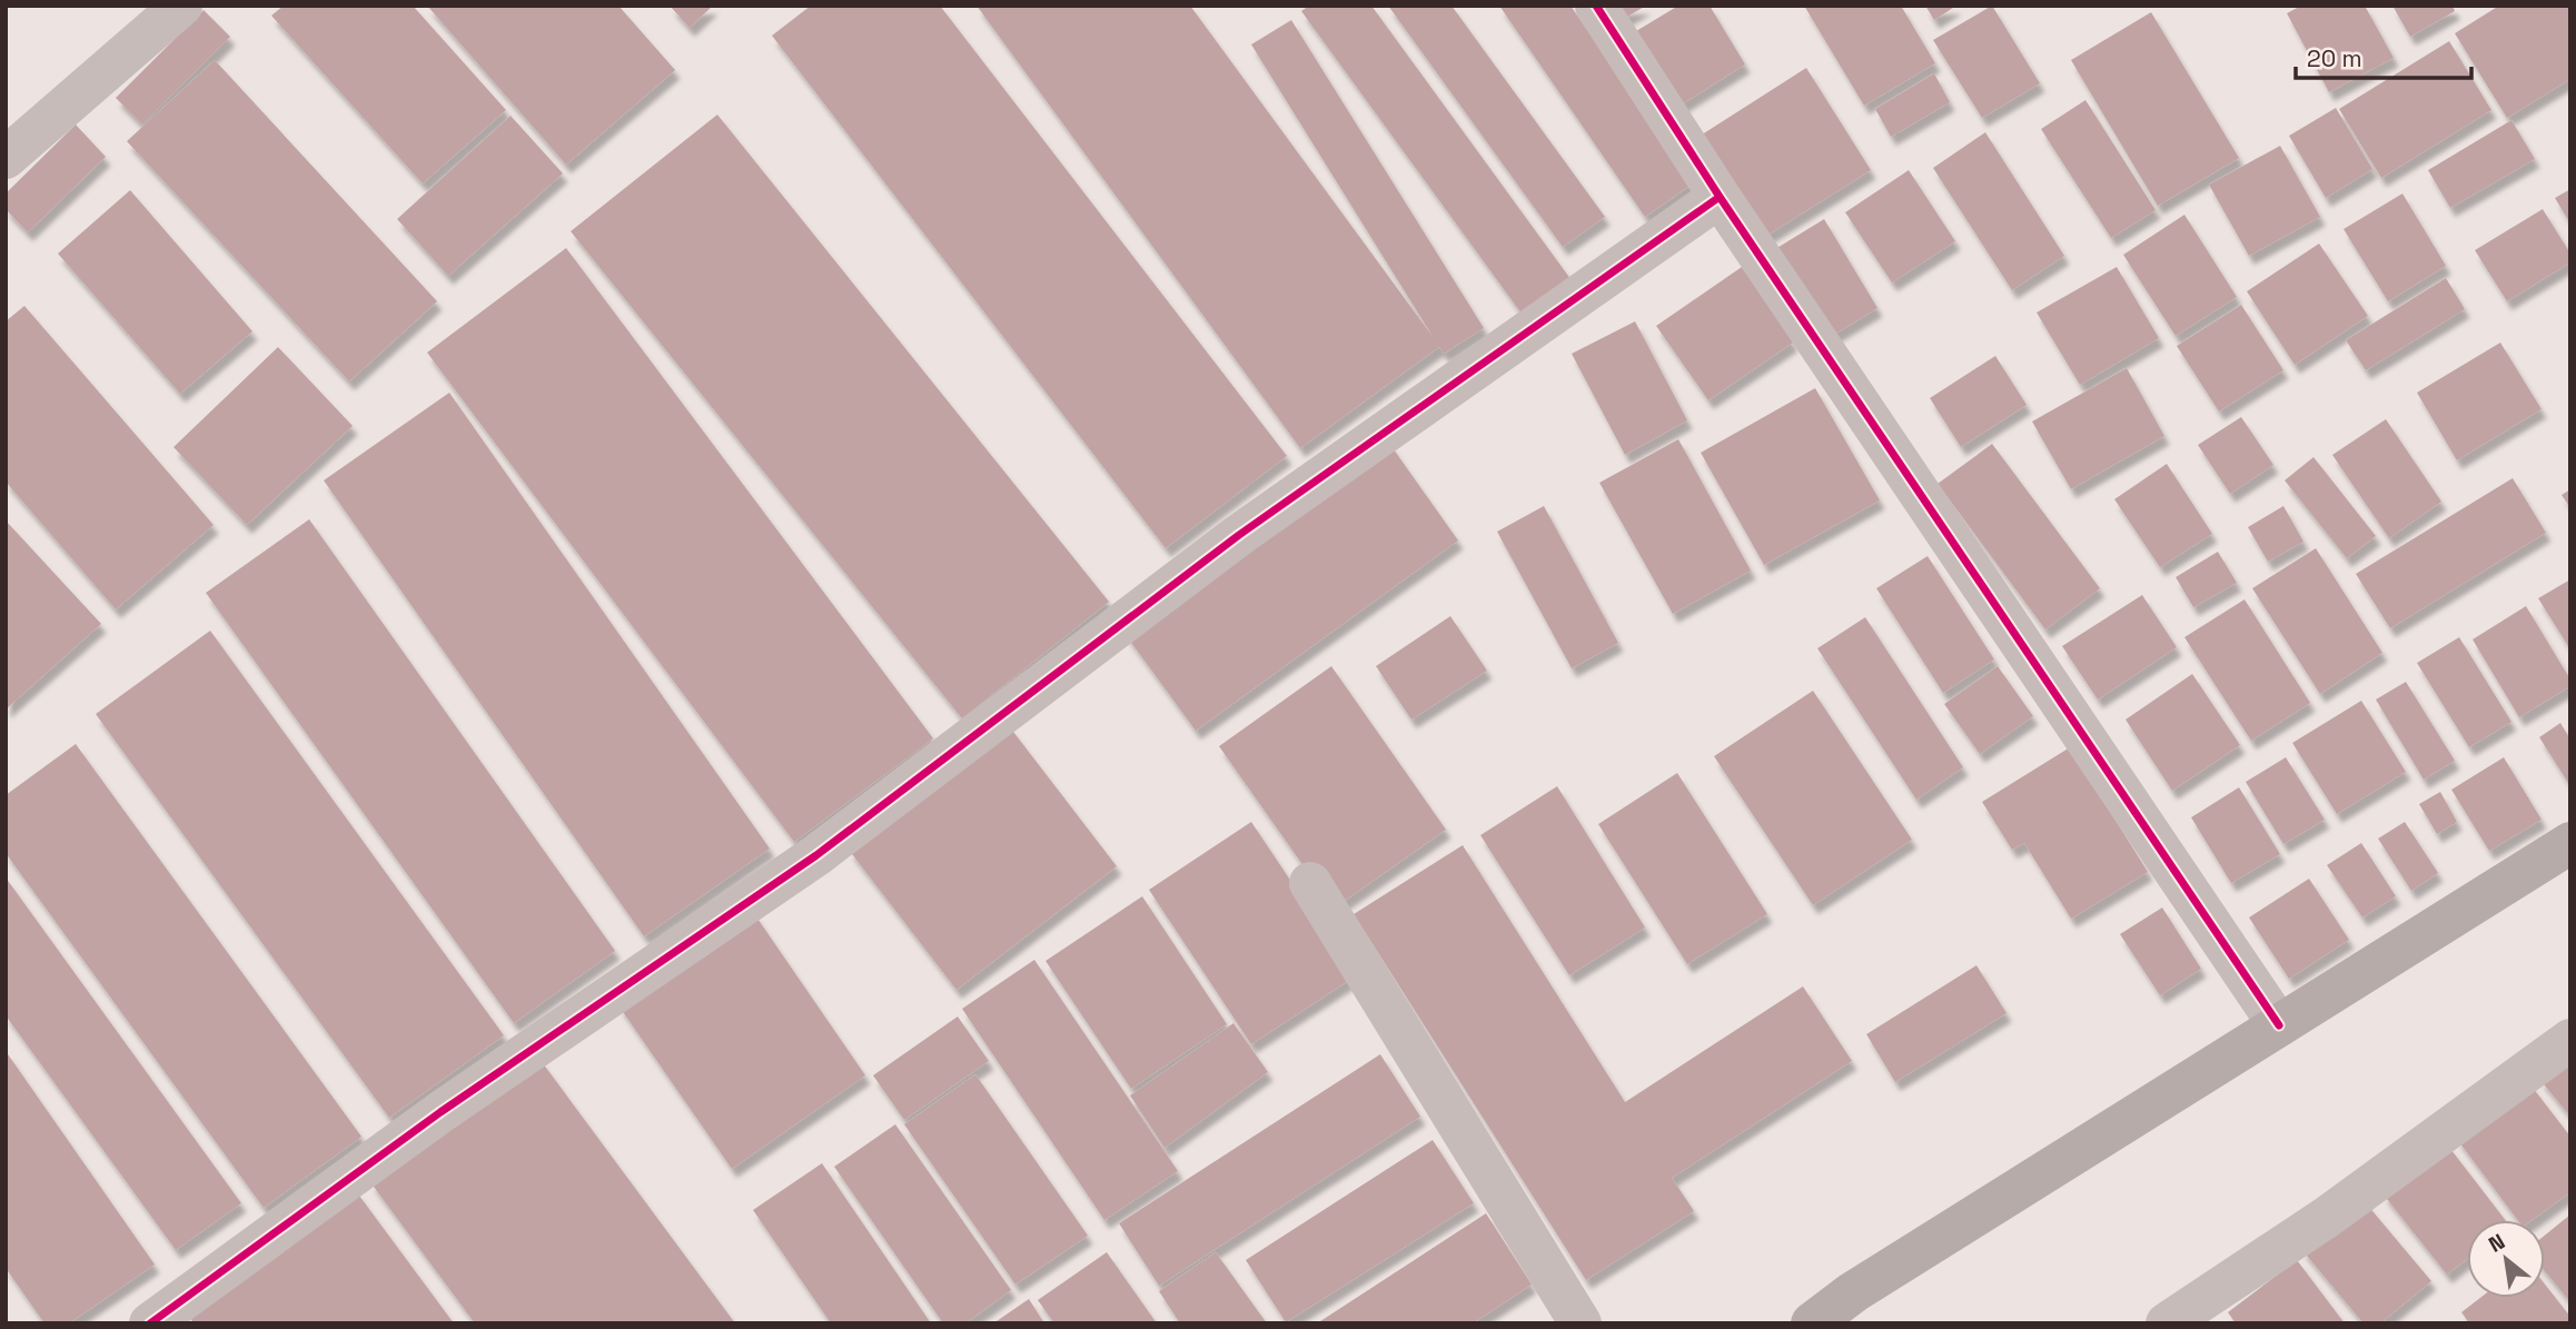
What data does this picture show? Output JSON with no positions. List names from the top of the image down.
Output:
{
  "scale_bar": "20 m",
  "north": "top left"
}
